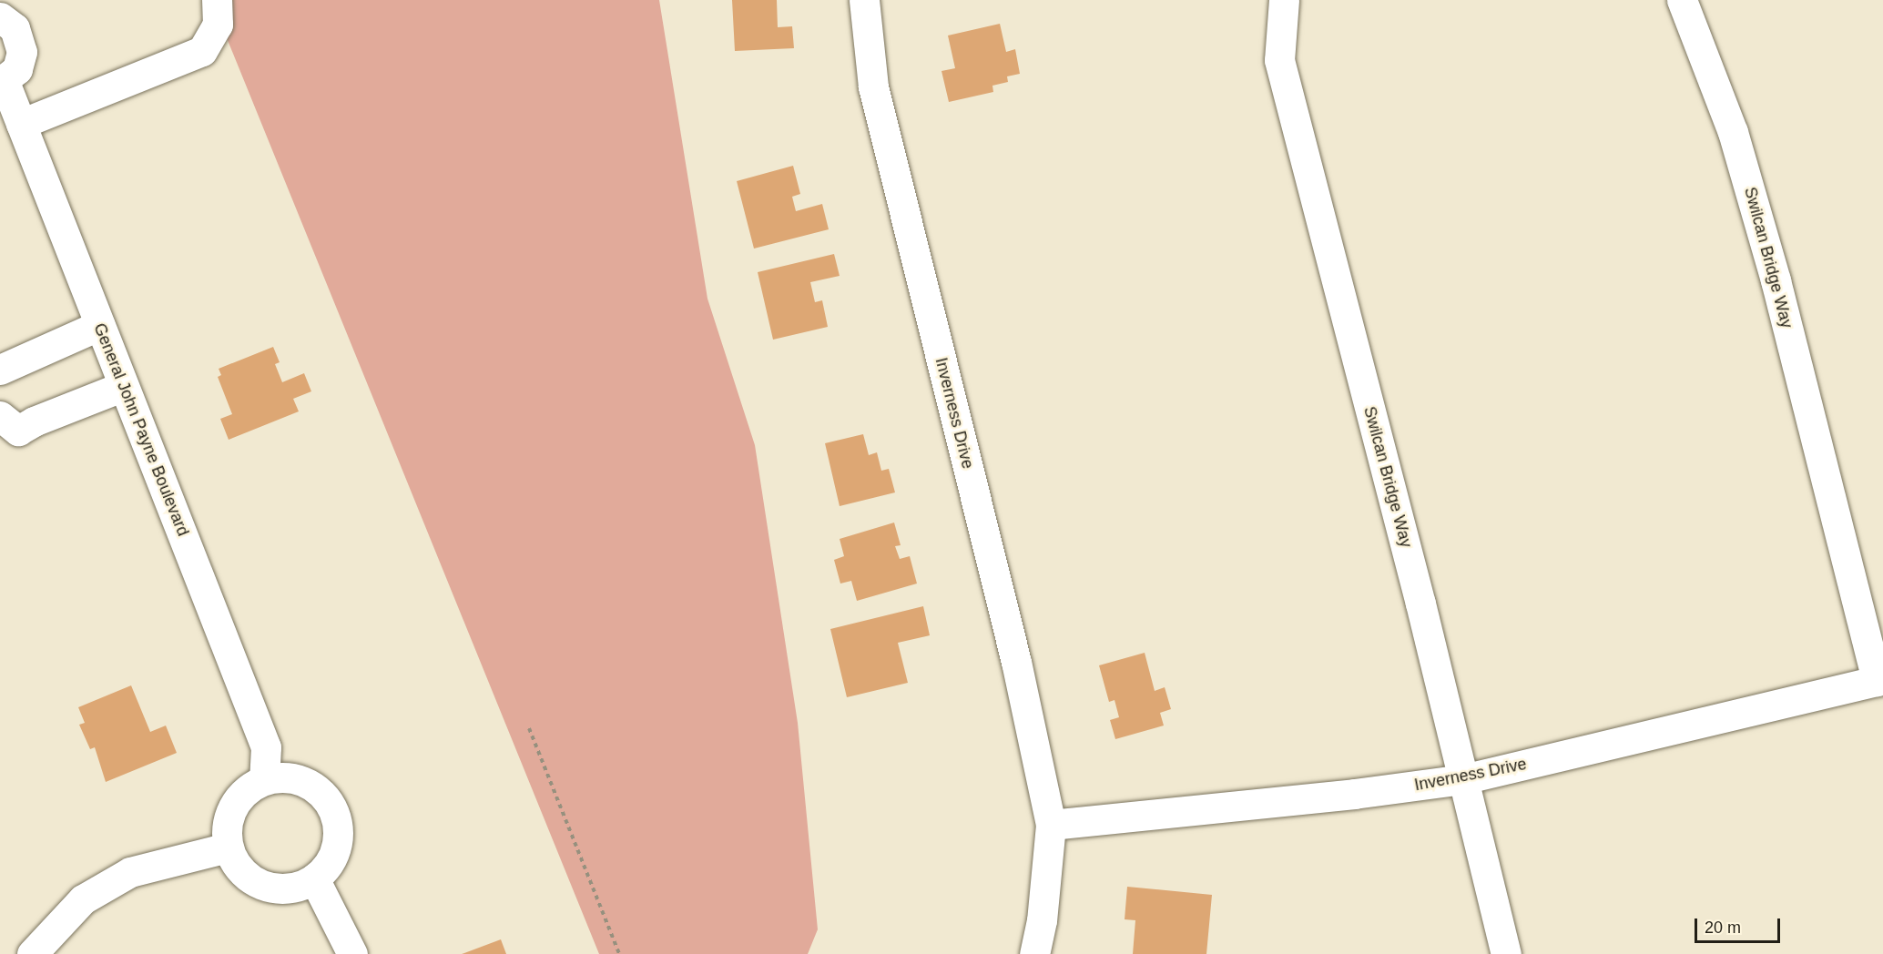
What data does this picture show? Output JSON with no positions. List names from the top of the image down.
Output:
{
  "streets": {
    "street": ["Swilcan Bridge Way", "Inverness Drive", "General John Payne Boulevard"]
  },
  "crossings": [
    ["Swilcan Bridge Way", "Inverness Drive"]
  ],
  "scale_bar": "20 m"
}
